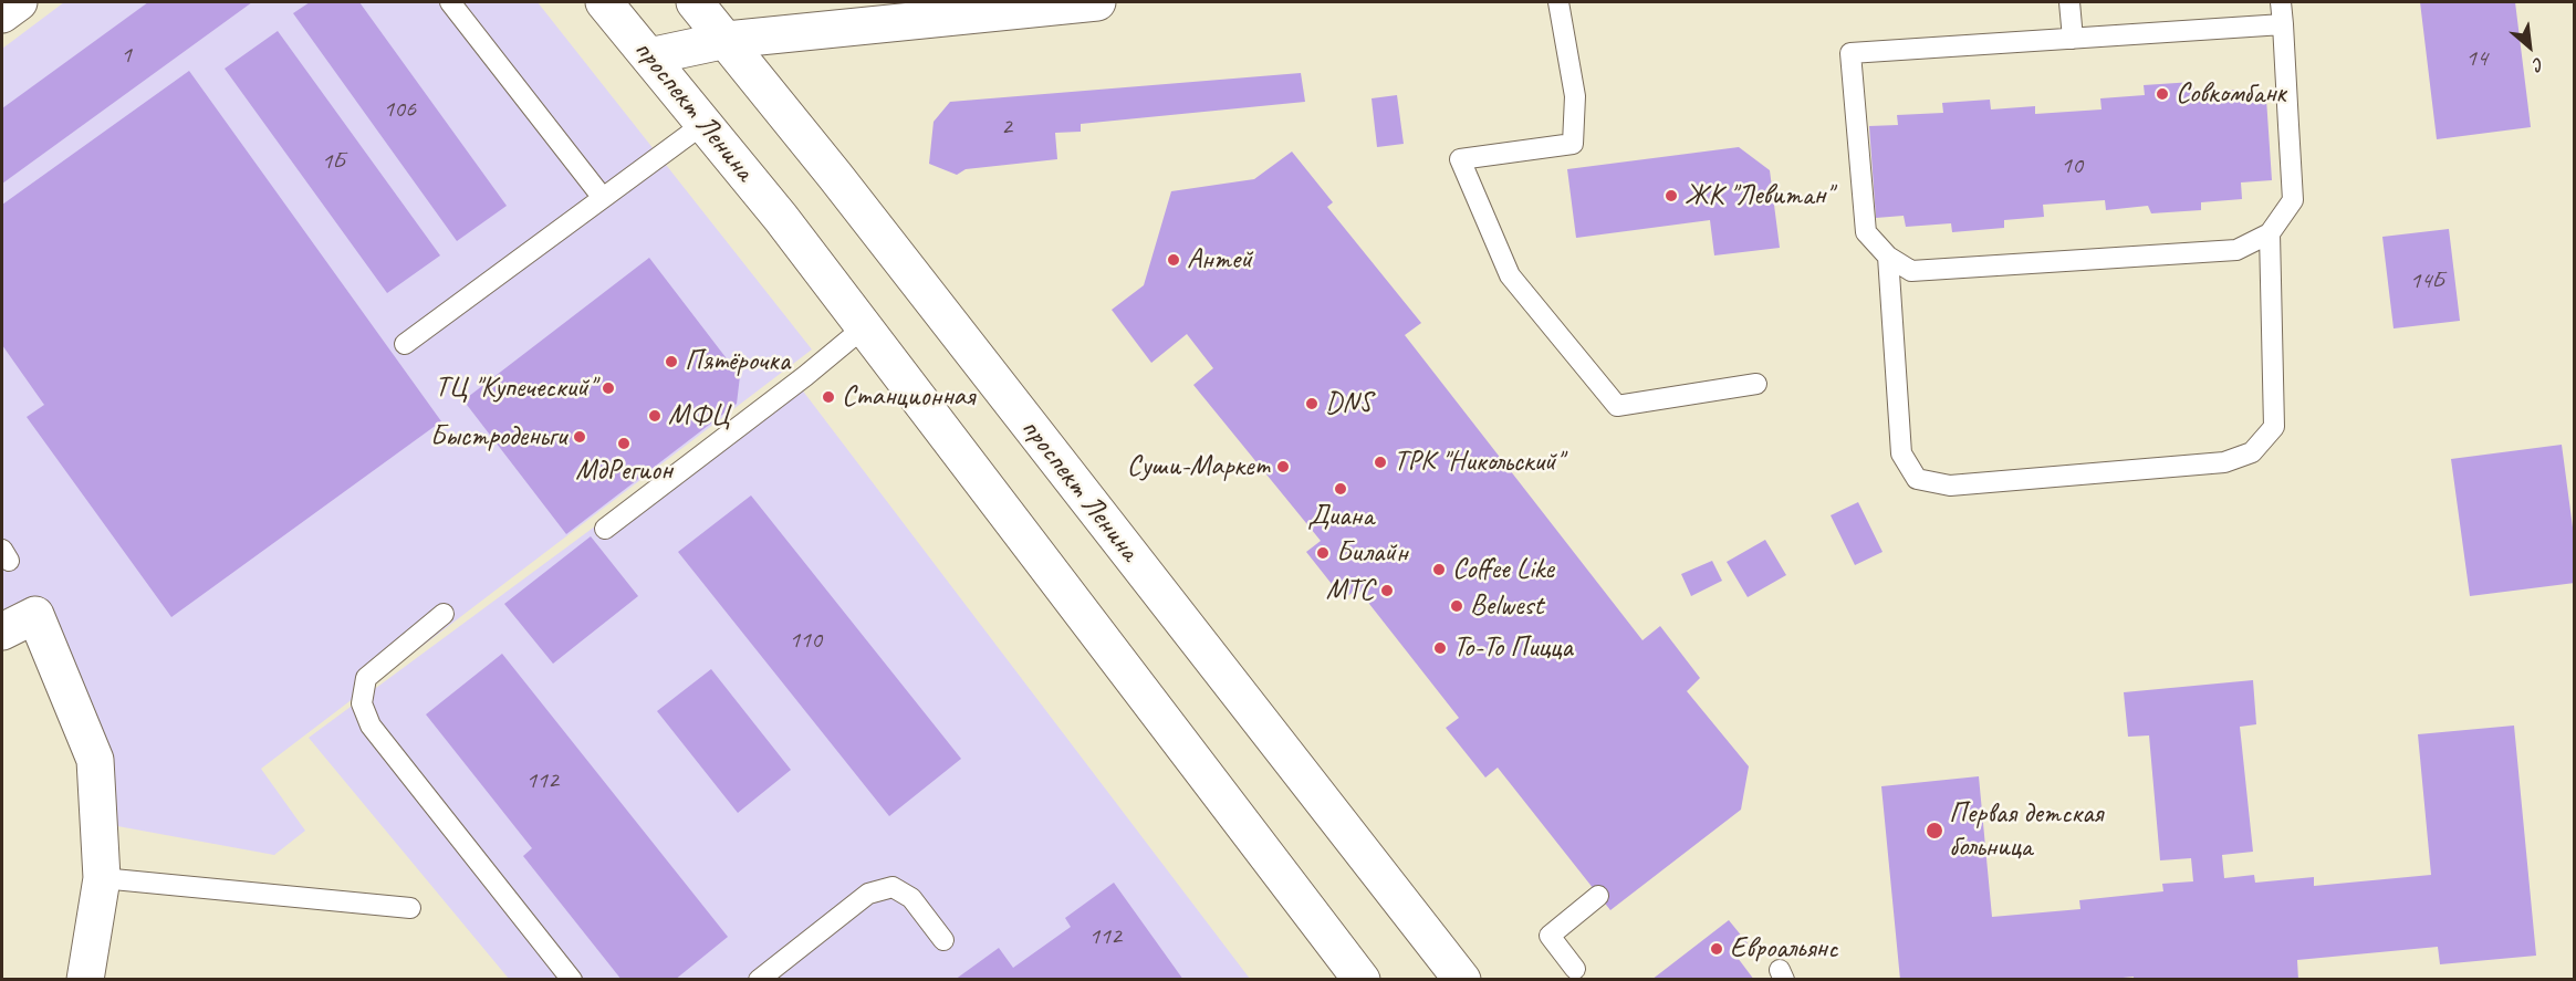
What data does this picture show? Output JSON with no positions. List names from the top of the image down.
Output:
{
  "streets": {
    "main road": ["проспект Ленина"]
  },
  "places": [
    "Совкомбанк",
    "ЖК \"Левитан\"",
    "Антей",
    "Пятёрочка",
    "ТЦ \"Купеческий\"",
    "Станционная",
    "DNS",
    "МФЦ",
    "Быстроденьги",
    "МдРегион",
    "ТРК \"Никольский\"",
    "Суши-Маркет",
    "Диана",
    "Билайн",
    "Coffee Like",
    "МТС",
    "Belwest",
    "То-То Пицца",
    "Первая детская больница",
    "Евроальянс"
  ],
  "house_numbers": [
    "1",
    "14",
    "106",
    "2",
    "1Б",
    "10",
    "14Б",
    "110",
    "112",
    "112"
  ],
  "north": "bottom right"
}
